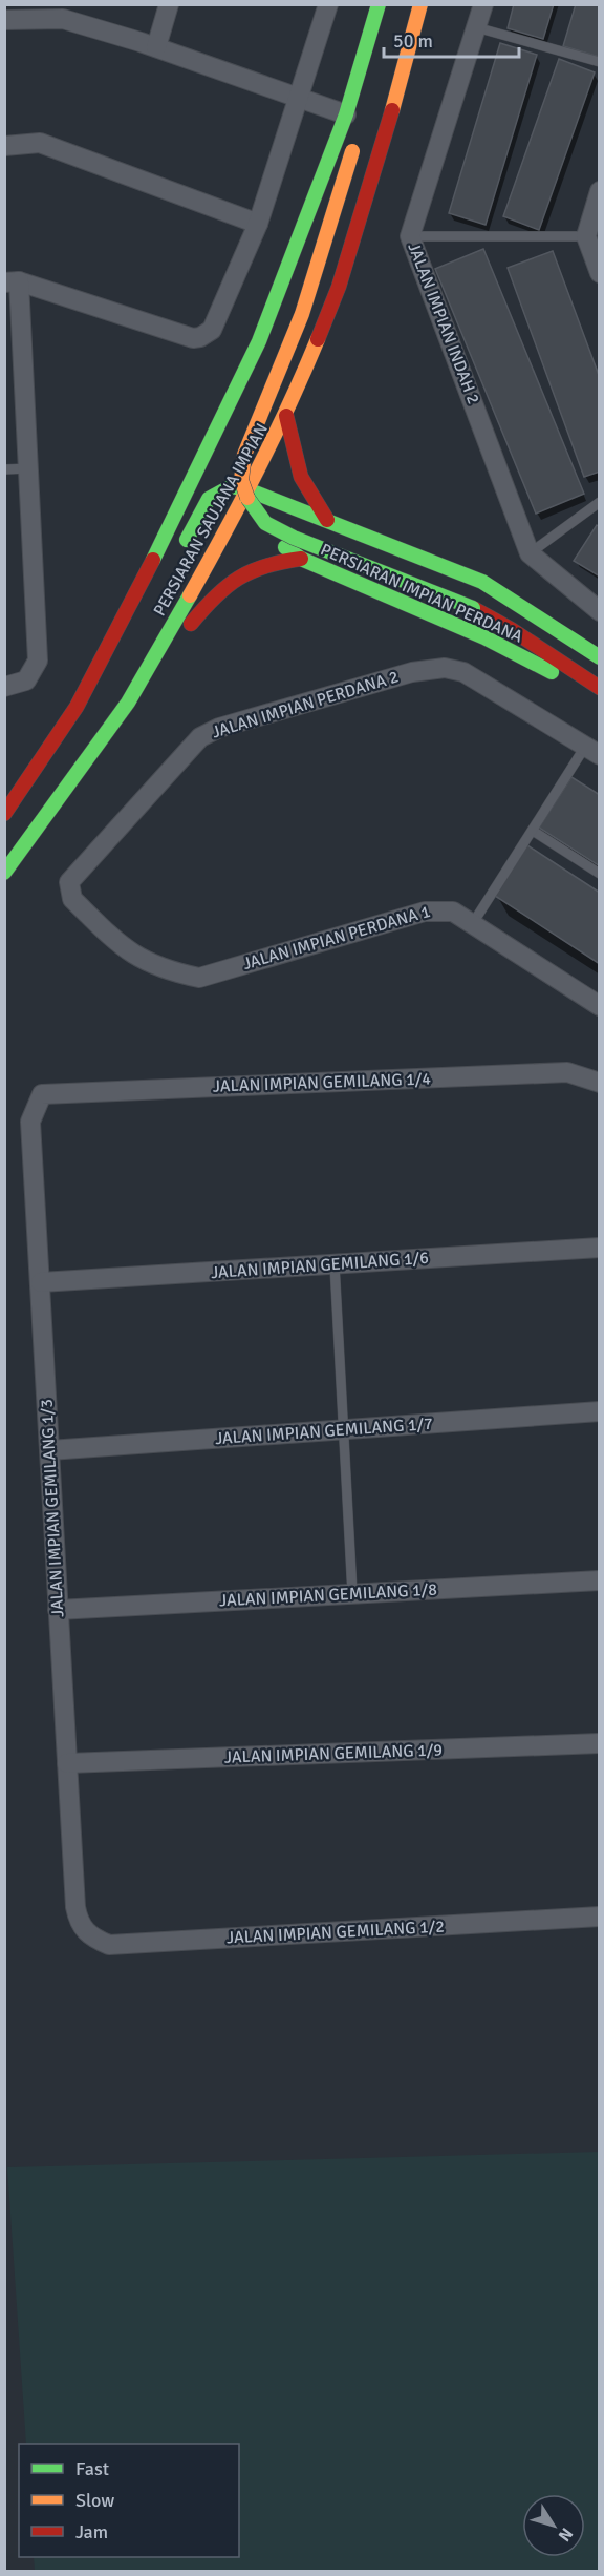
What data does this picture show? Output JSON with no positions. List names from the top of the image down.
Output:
{
  "streets": {
    "main road": ["PERSIARAN SAUJANA IMPIAN", "PERSIARAN IMPIAN PERDANA"],
    "street": [
      "JALAN IMPIAN INDAH 2",
      "JALAN IMPIAN PERDANA 2",
      "JALAN IMPIAN PERDANA 1",
      "JALAN IMPIAN GEMILANG 1/4",
      "JALAN IMPIAN GEMILANG 1/6",
      "JALAN IMPIAN GEMILANG 1/7",
      "JALAN IMPIAN GEMILANG 1/3",
      "JALAN IMPIAN GEMILANG 1/8",
      "JALAN IMPIAN GEMILANG 1/9",
      "JALAN IMPIAN GEMILANG 1/2"
    ]
  },
  "crossings": [
    ["PERSIARAN SAUJANA IMPIAN", "PERSIARAN IMPIAN PERDANA"],
    ["JALAN IMPIAN PERDANA 2", "JALAN IMPIAN PERDANA 1"],
    ["JALAN IMPIAN GEMILANG 1/4", "JALAN IMPIAN GEMILANG 1/3"],
    ["JALAN IMPIAN GEMILANG 1/6", "JALAN IMPIAN GEMILANG 1/3"],
    ["JALAN IMPIAN GEMILANG 1/7", "JALAN IMPIAN GEMILANG 1/3"],
    ["JALAN IMPIAN GEMILANG 1/3", "JALAN IMPIAN GEMILANG 1/8"],
    ["JALAN IMPIAN GEMILANG 1/3", "JALAN IMPIAN GEMILANG 1/9"],
    ["JALAN IMPIAN GEMILANG 1/3", "JALAN IMPIAN GEMILANG 1/2"]
  ],
  "legend": ["Fast", "Slow", "Jam"],
  "scale_bar": "50 m",
  "north": "bottom right"
}
